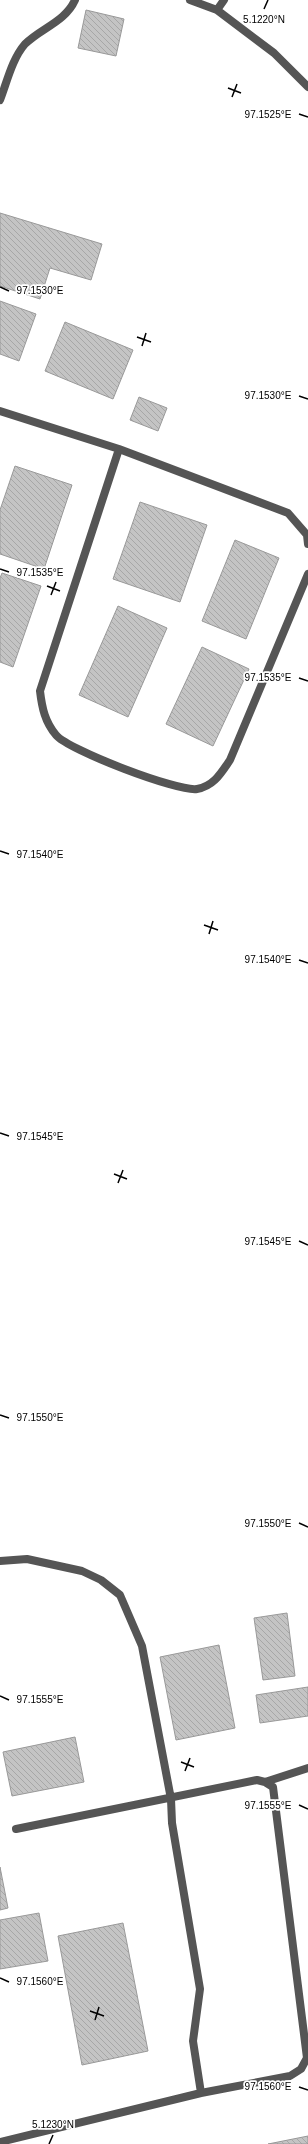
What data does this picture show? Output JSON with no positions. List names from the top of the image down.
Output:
{
  "coordinates": [
    "5.1220°N",
    "97.1525°E",
    "97.1530°E",
    "97.1535°E",
    "97.1540°E",
    "97.1545°E",
    "97.1550°E",
    "97.1555°E",
    "97.1560°E",
    "5.1230°N"
  ]
}
